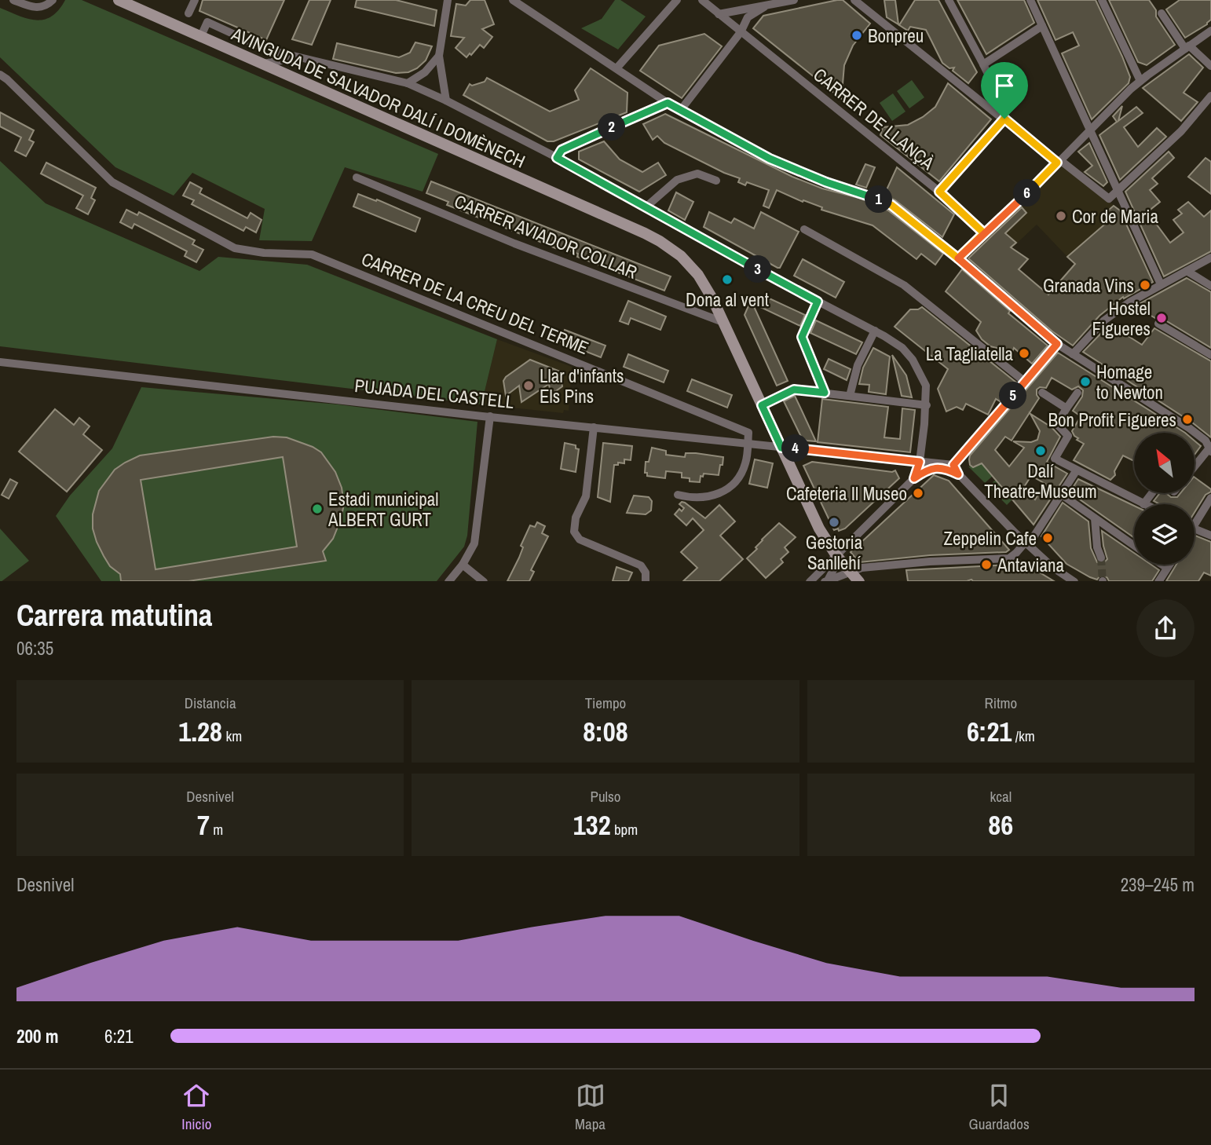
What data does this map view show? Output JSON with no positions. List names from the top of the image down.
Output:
{
  "streets": {
    "main road": ["AVINGUDA DE SALVADOR DALÍ I DOMÈNECH"],
    "street": [
      "CARRER DE LLANÇÀ",
      "CARRER AVIADOR COLLAR",
      "CARRER DE LA CREU DEL TERME",
      "PUJADA DEL CASTELL"
    ]
  },
  "crossings": [
    ["AVINGUDA DE SALVADOR DALÍ I DOMÈNECH", "CARRER AVIADOR COLLAR"],
    ["AVINGUDA DE SALVADOR DALÍ I DOMÈNECH", "PUJADA DEL CASTELL"],
    ["CARRER DE LA CREU DEL TERME", "PUJADA DEL CASTELL"]
  ],
  "places": [
    "Bonpreu",
    "Cor de Maria",
    "Dona al vent",
    "Granada Vins",
    "Hostel Figueres",
    "La Tagliatella",
    "Homage to Newton",
    "Llar d'infants Els Pins",
    "Bon Profit Figueres",
    "Dalí Theatre-Museum",
    "Cafeteria Il Museo",
    "Estadi municipal ALBERT GURT",
    "Gestoria Sanllehí",
    "Zeppelin Cafe",
    "Antaviana"
  ],
  "north": "top left",
  "page": {
    "pins": [
      "2",
      "6",
      "1",
      "3",
      "5",
      "4"
    ],
    "heading": ["Carrera matutina", "06:35"],
    "stats": [
      ["Distancia", "1.28 km"],
      ["Tiempo", "8:08"],
      ["Ritmo", "6:21 /km"],
      ["Desnivel", "7 m"],
      ["Pulso", "132 bpm"],
      ["kcal", "86"]
    ],
    "chart": ["Desnivel", "239–245 m"],
    "list": [
      {
        "name": "200 m",
        "note": "6:21"
      }
    ],
    "tabs": ["Inicio", "Mapa", "Guardados"]
  }
}
